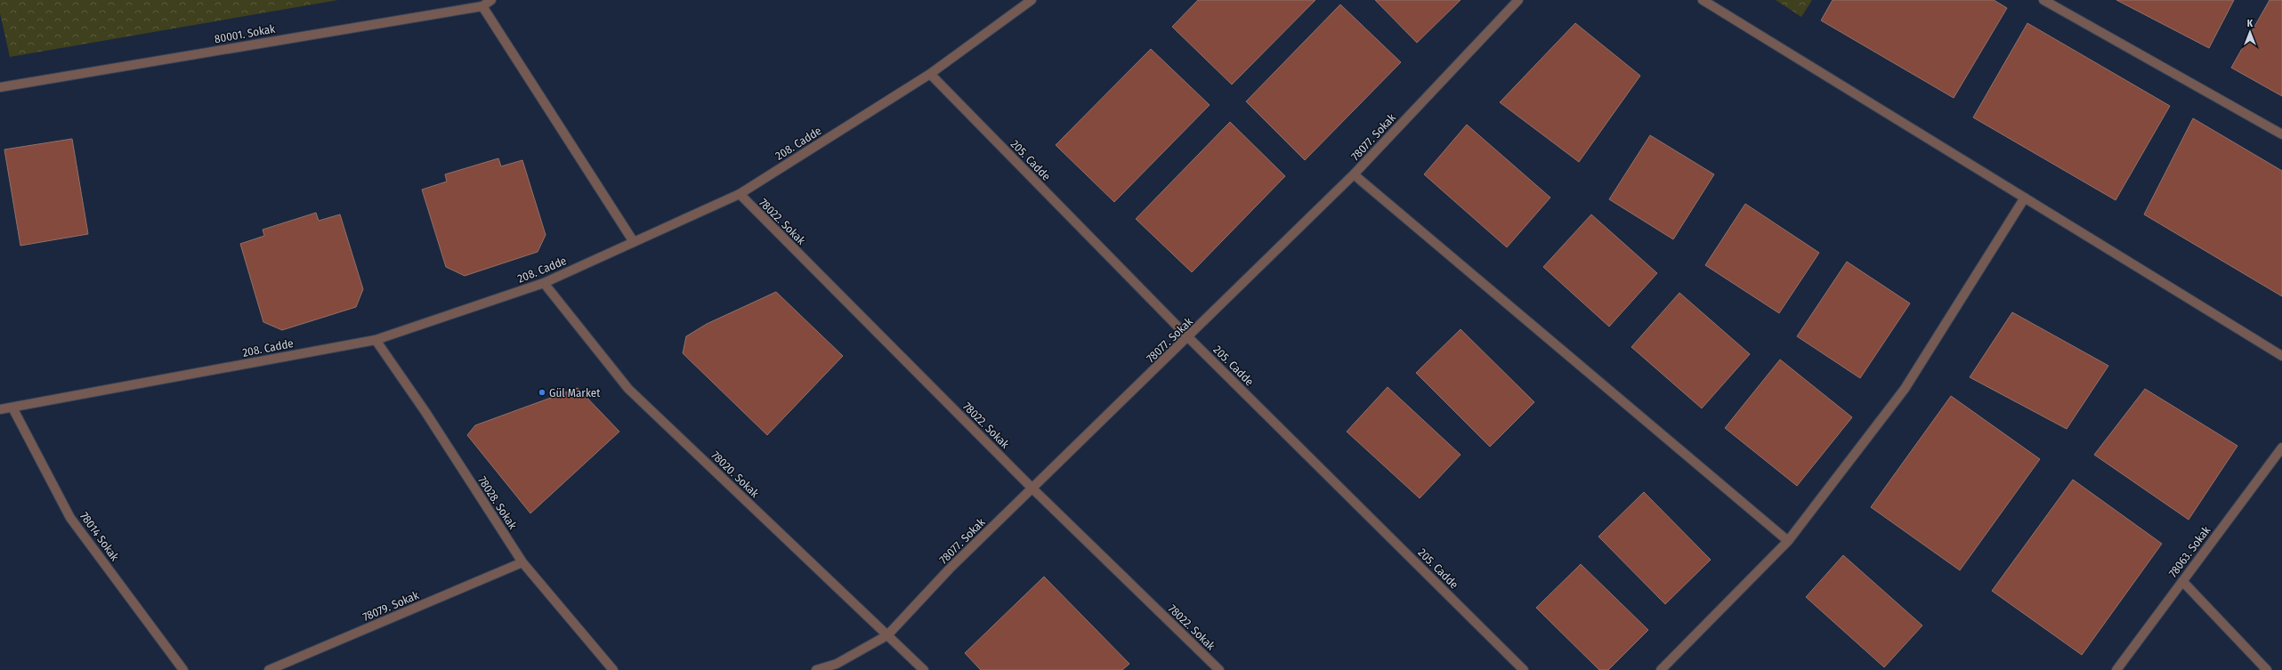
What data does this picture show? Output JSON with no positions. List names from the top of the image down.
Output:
{
  "streets": {
    "street": [
      "80001. Sokak",
      "78077. Sokak",
      "208. Cadde",
      "205. Cadde",
      "78022. Sokak",
      "78020. Sokak",
      "78028. Sokak",
      "78014 Sokak",
      "78063. Sokak",
      "78079. Sokak"
    ]
  },
  "crossings": [
    ["78077. Sokak", "205. Cadde"],
    ["78077. Sokak", "78022. Sokak"],
    ["78077. Sokak", "78020. Sokak"],
    ["208. Cadde", "205. Cadde"],
    ["208. Cadde", "78022. Sokak"],
    ["208. Cadde", "78020. Sokak"],
    ["208. Cadde", "78028. Sokak"],
    ["208. Cadde", "78014 Sokak"],
    ["78028. Sokak", "78079. Sokak"]
  ],
  "places": ["Gül Market"],
  "north": "top"
}
